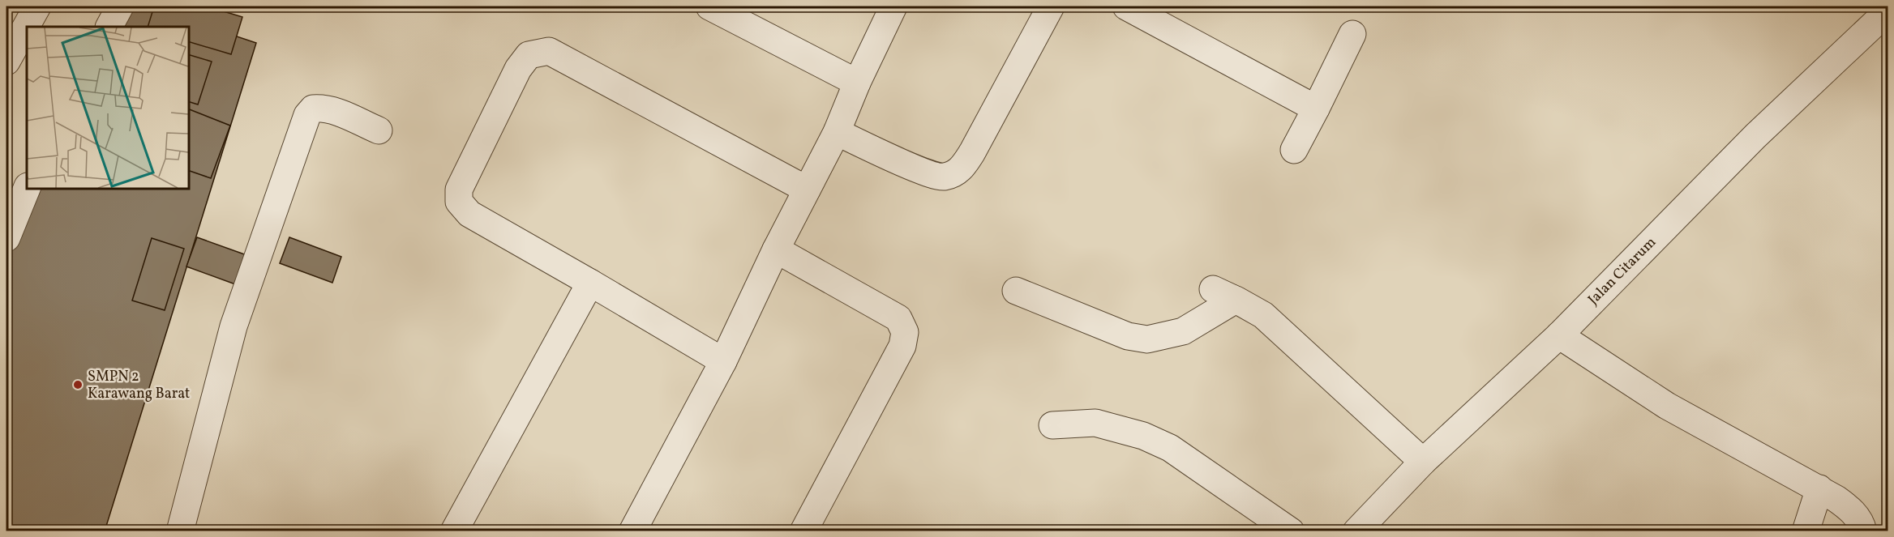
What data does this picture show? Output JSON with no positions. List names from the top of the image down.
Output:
{
  "streets": {
    "street": ["Jalan Citarum"]
  },
  "places": ["SMPN 2 Karawang Barat"]
}
